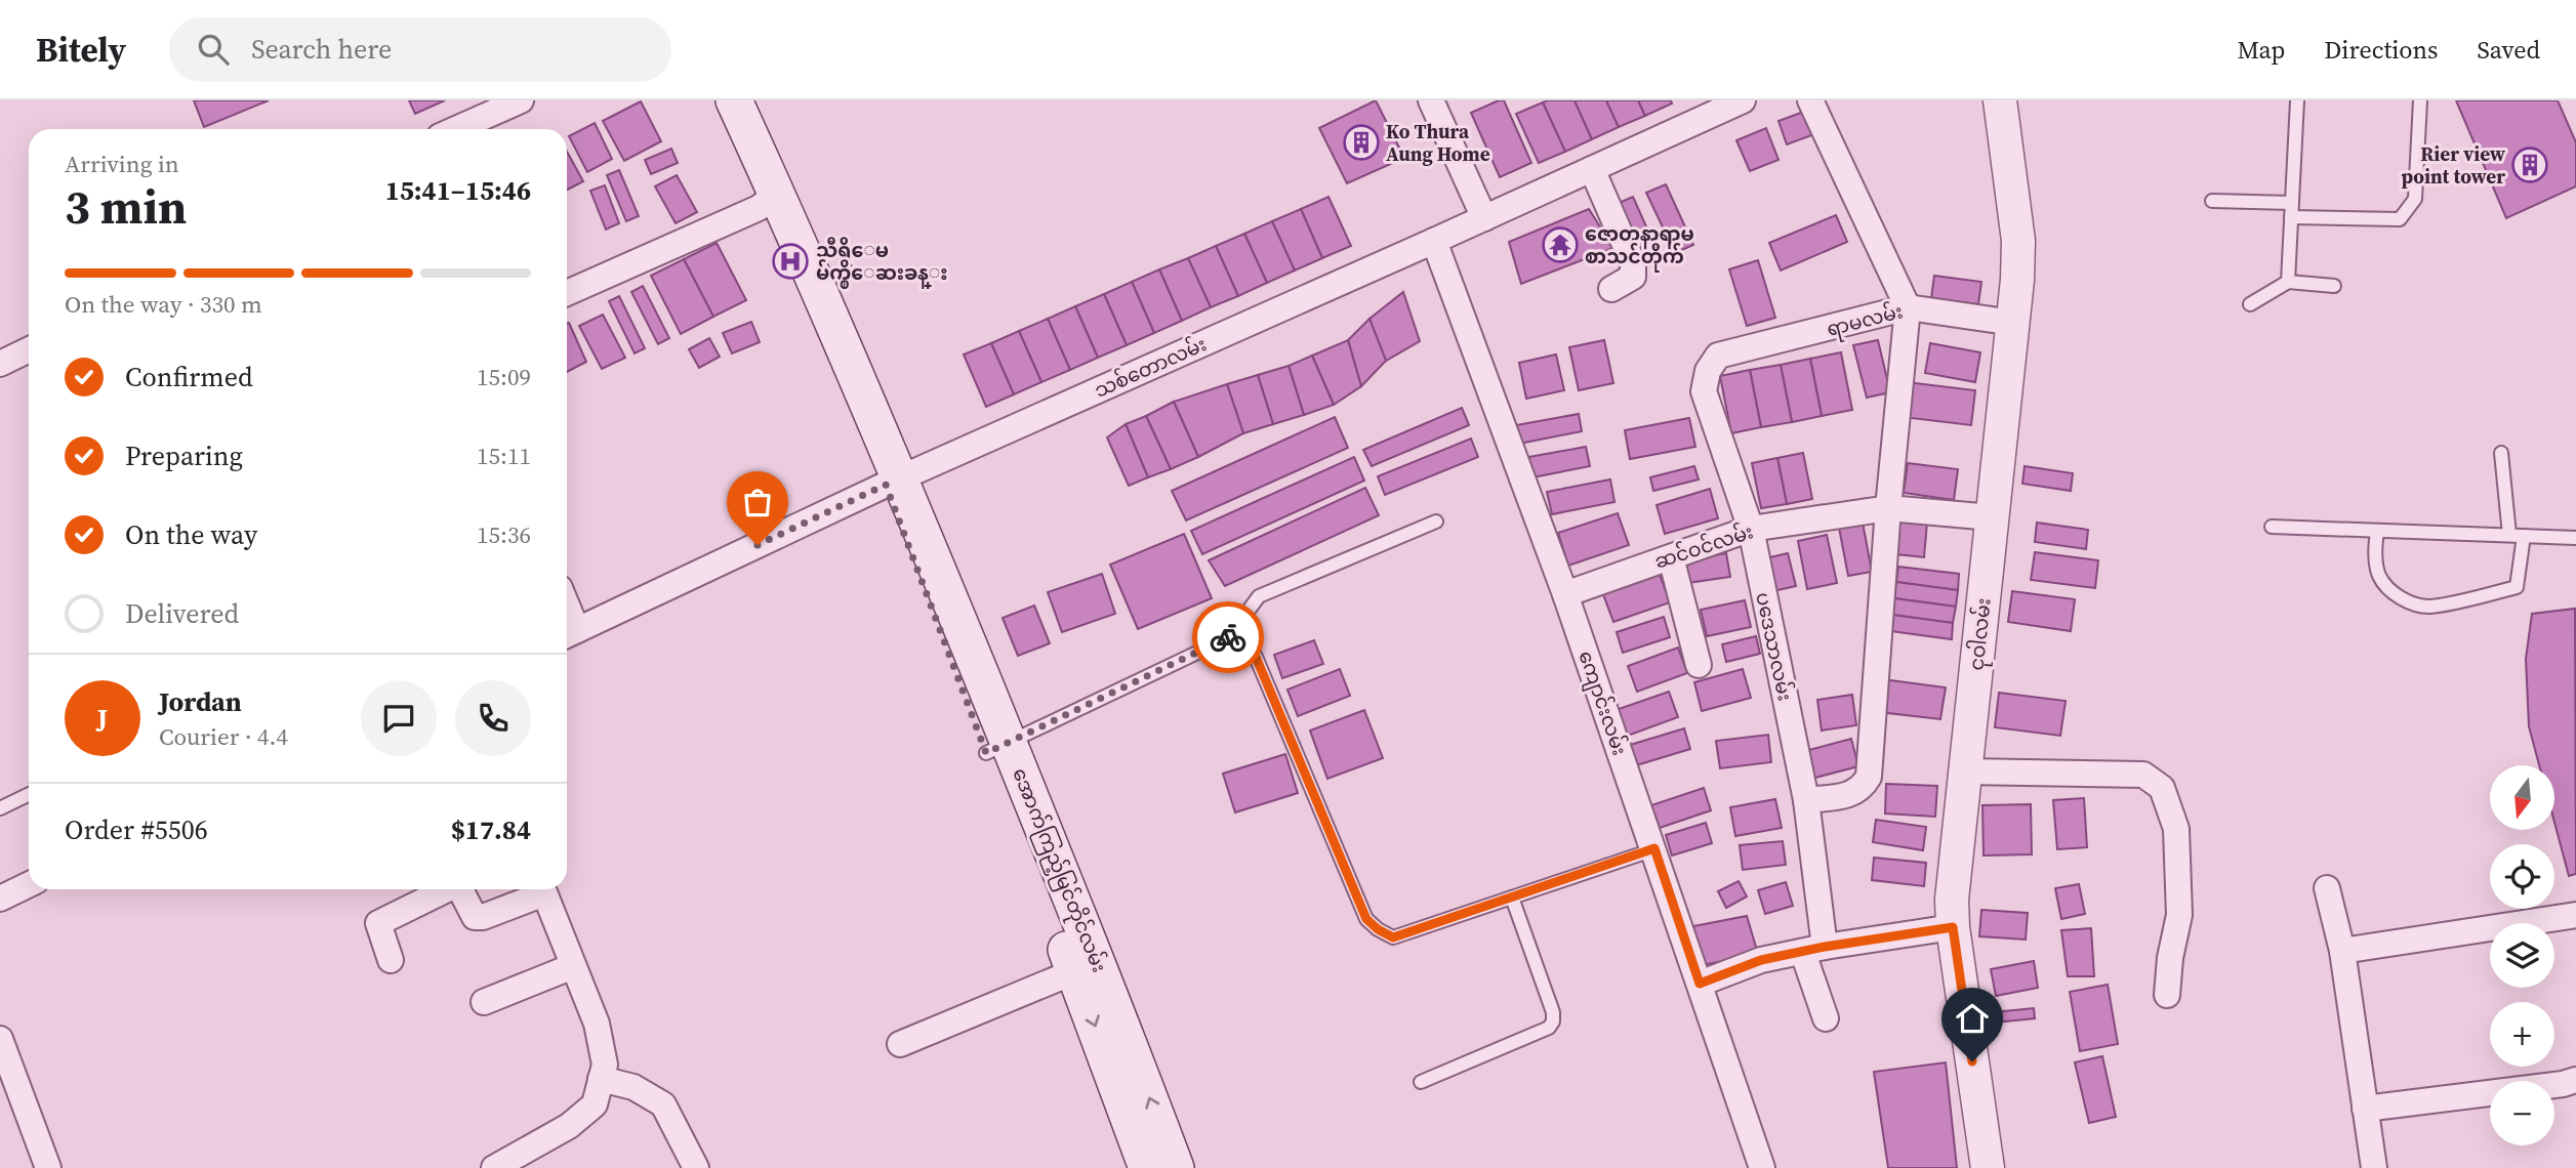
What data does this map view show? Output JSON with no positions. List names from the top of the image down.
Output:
{
  "streets": {
    "main road": ["အောက်ကြည့်မြင်တိုင်လမ်း"],
    "street": [
      "ရာမလမ်း",
      "သစ်တောလမ်း",
      "ဆင်ဝင်လမ်း",
      "ငုဝါလမ်း",
      "ပဒေသာလမ်း",
      "ကျောင်းလမ်း"
    ]
  },
  "crossings": [
    ["ရာမလမ်း", "ငုဝါလမ်း"],
    ["ရာမလမ်း", "ပဒေသာလမ်း"],
    ["သစ်တောလမ်း", "ကျောင်းလမ်း"],
    ["သစ်တောလမ်း", "အောက်ကြည့်မြင်တိုင်လမ်း"],
    ["ဆင်ဝင်လမ်း", "ငုဝါလမ်း"],
    ["ဆင်ဝင်လမ်း", "ပဒေသာလမ်း"],
    ["ဆင်ဝင်လမ်း", "ကျောင်းလမ်း"]
  ],
  "places": {
    "building": ["Ko Thura Aung Home", "Rier view point tower"],
    "temple": ["ဇောတနာရာမ စာသင်တိုက်"],
    "hospital": ["သီရိေမ မ်က္စိေဆးခန္း"]
  },
  "north": "bottom",
  "page": {
    "header": "Bitely",
    "search": "Search here",
    "nav": ["Map", "Directions", "Saved"],
    "heading": ["3 min", "Arriving in", "15:41–15:46"],
    "panel": [
      "Jordan",
      "Courier · 4.4",
      "Order #5506",
      "$17.84"
    ],
    "bar": "On the way · 330 m",
    "list": [
      ["Confirmed", "15:09"],
      ["Preparing", "15:11"],
      ["On the way", "15:36"],
      "Delivered"
    ],
    "round": "J",
    "map_buttons": ["+", "−"]
  }
}
